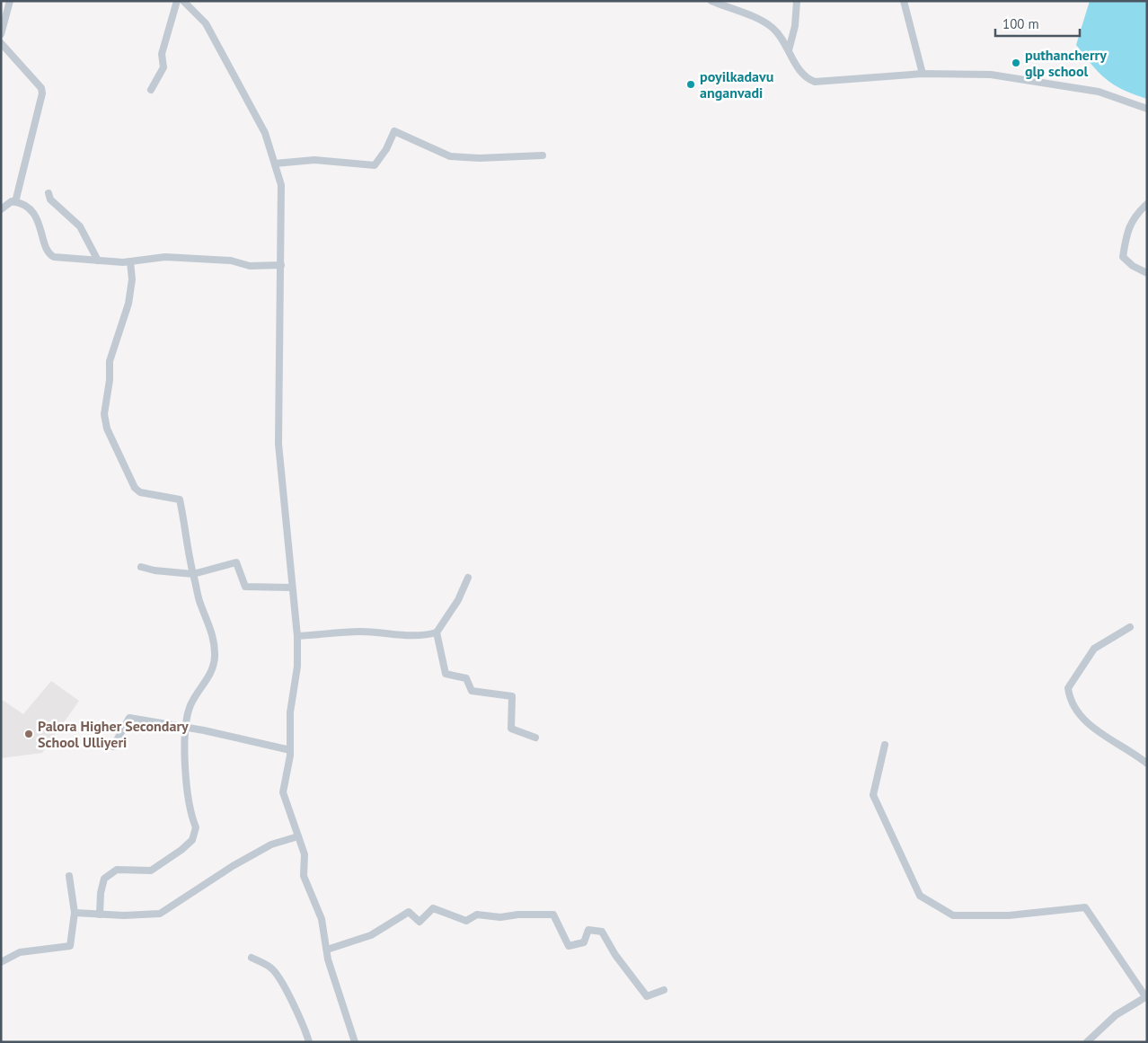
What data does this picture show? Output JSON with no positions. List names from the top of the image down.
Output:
{
  "places": ["puthancherry glp school", "poyilkadavu anganvadi", "Palora Higher Secondary School Ulliyeri"],
  "scale_bar": "100 m"
}
